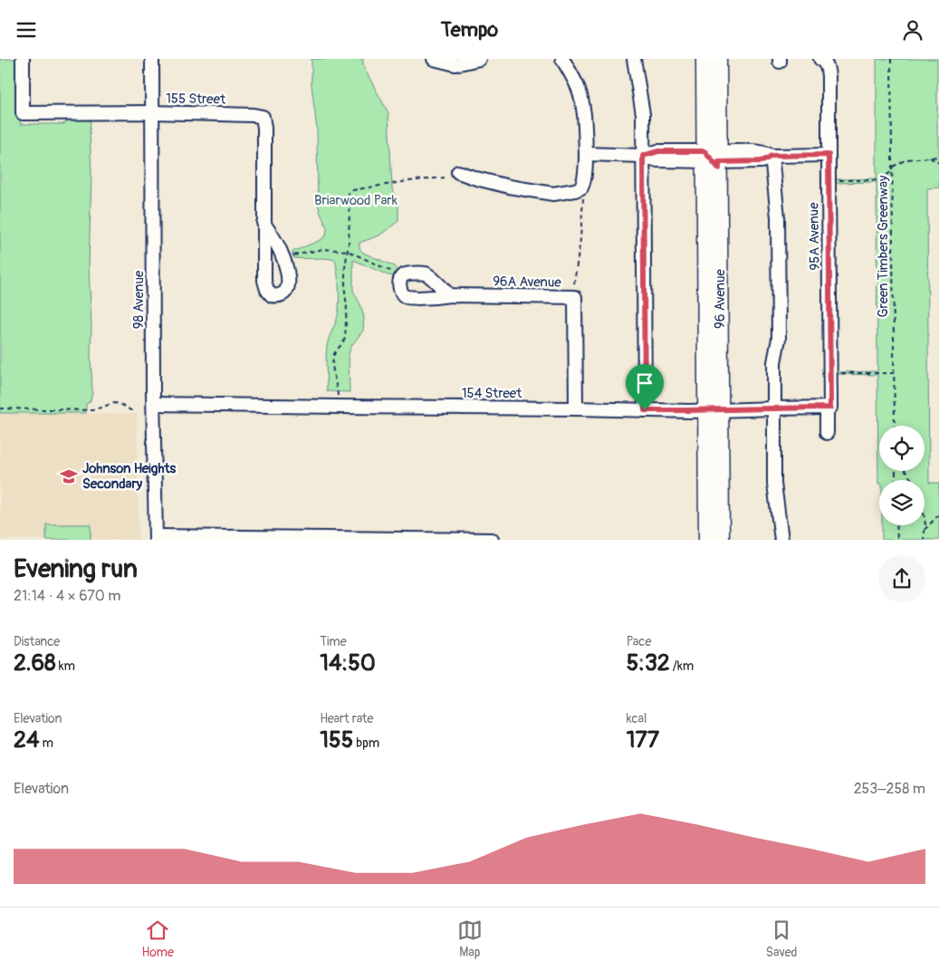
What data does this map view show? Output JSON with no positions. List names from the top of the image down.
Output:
{
  "streets": {
    "main road": ["96 Avenue"],
    "street": [
      "155 Street",
      "95A Avenue",
      "96A Avenue",
      "98 Avenue",
      "154 Street"
    ],
    "path": ["Green Timbers Greenway"]
  },
  "crossings": [
    ["155 Street", "98 Avenue"],
    ["95A Avenue", "154 Street"],
    ["96A Avenue", "154 Street"],
    ["96 Avenue", "154 Street"],
    ["98 Avenue", "154 Street"]
  ],
  "parks": ["Briarwood Park"],
  "places": {
    "school or university": ["Johnson Heights Secondary"]
  },
  "page": {
    "header": "Tempo",
    "heading": ["Evening run", "21:14 · 4 × 670 m"],
    "stats": [
      ["Distance", "2.68 km"],
      ["Time", "14:50"],
      ["Pace", "5:32 /km"],
      ["Elevation", "24 m"],
      ["Heart rate", "155 bpm"],
      ["kcal", "177"]
    ],
    "chart": ["Elevation", "253–258 m"],
    "tabs": ["Home", "Map", "Saved"]
  }
}
